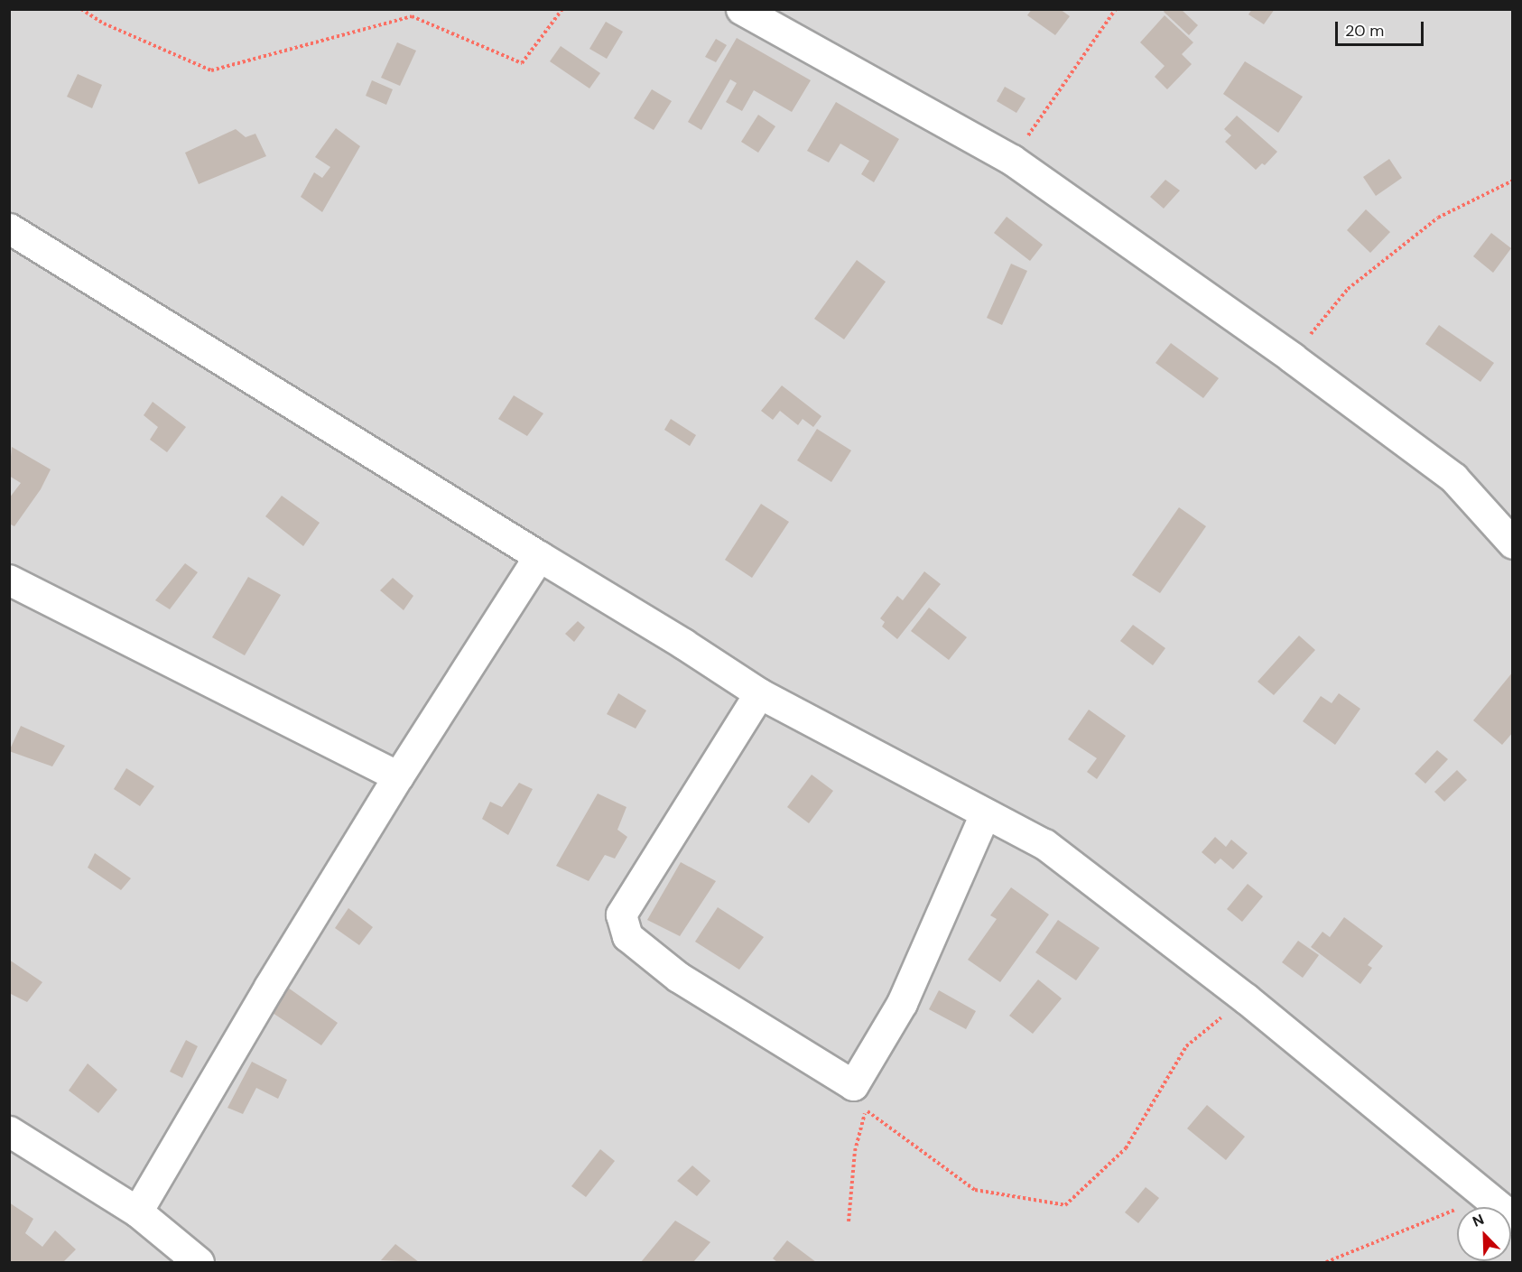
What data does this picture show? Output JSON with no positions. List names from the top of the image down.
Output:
{
  "scale_bar": "20 m",
  "north": "top left"
}
